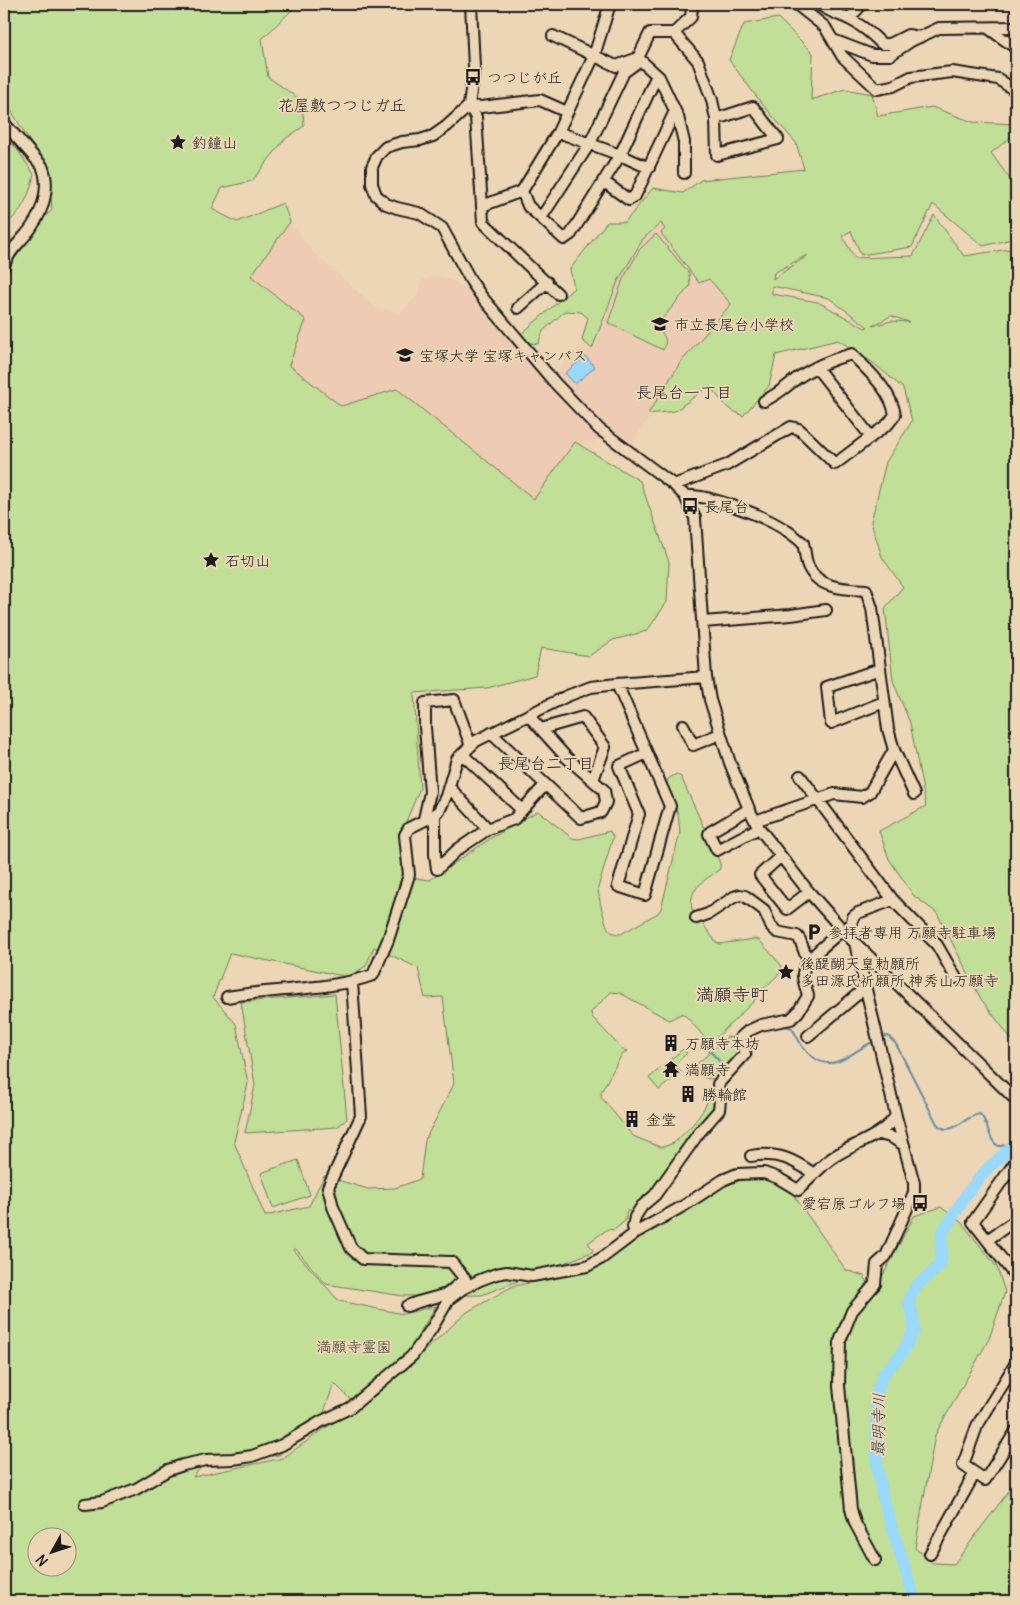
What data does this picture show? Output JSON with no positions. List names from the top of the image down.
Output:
{
  "districts": [
    "花屋敷つつじガ丘",
    "長尾台一丁目",
    "長尾台二丁目",
    "満願寺町"
  ],
  "water": ["最明寺川"],
  "parks": ["満願寺霊園"],
  "places": {
    "bus stop": ["つつじが丘", "長尾台", "愛宕原ゴルフ場"],
    "place": ["釣鐘山", "石切山", "後醍醐天皇勅願所 多田源氏祈願所 神秀山万願寺"],
    "school or university": ["市立長尾台小学校", "宝塚大学 宝塚キャンパス"],
    "parking": ["参拝者専用 万願寺駐車場"],
    "building": ["万願寺本坊", "勝輪館", "金堂"],
    "temple": ["満願寺"]
  },
  "north": "bottom left"
}
